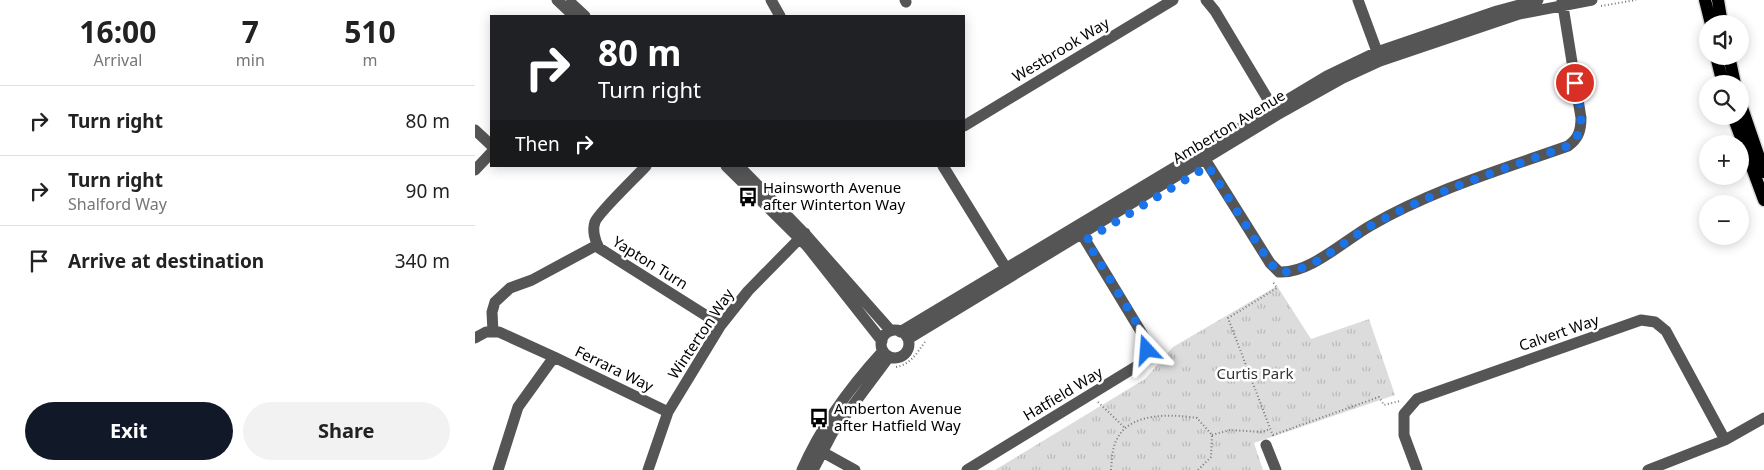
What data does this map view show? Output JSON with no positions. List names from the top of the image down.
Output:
{
  "streets": {
    "street": [
      "Westbrook Way",
      "Amberton Avenue",
      "Yapton Turn",
      "Calvert Way",
      "Winterton Way",
      "Ferrara Way",
      "Hatfield Way"
    ]
  },
  "crossings": [
    ["Amberton Avenue", "Hatfield Way"],
    ["Yapton Turn", "Winterton Way"],
    ["Winterton Way", "Ferrara Way"]
  ],
  "parks": ["Curtis Park"],
  "places": {
    "bus stop": ["Hainsworth Avenue after Winterton Way", "Amberton Avenue after Hatfield Way"]
  },
  "page": {
    "eta": [
      "16:00",
      "Arrival",
      "7",
      "min",
      "510",
      "m"
    ],
    "map_buttons": ["+", "−"],
    "turn": ["80 m", "Turn right"],
    "list": [
      {
        "name": "Turn right",
        "value": "80 m"
      },
      {
        "name": "Turn right",
        "note": "Shalford Way",
        "value": "90 m"
      },
      {
        "name": "Arrive at destination",
        "value": "340 m"
      }
    ],
    "then": "Then",
    "buttons": ["Exit", "Share"]
  }
}
